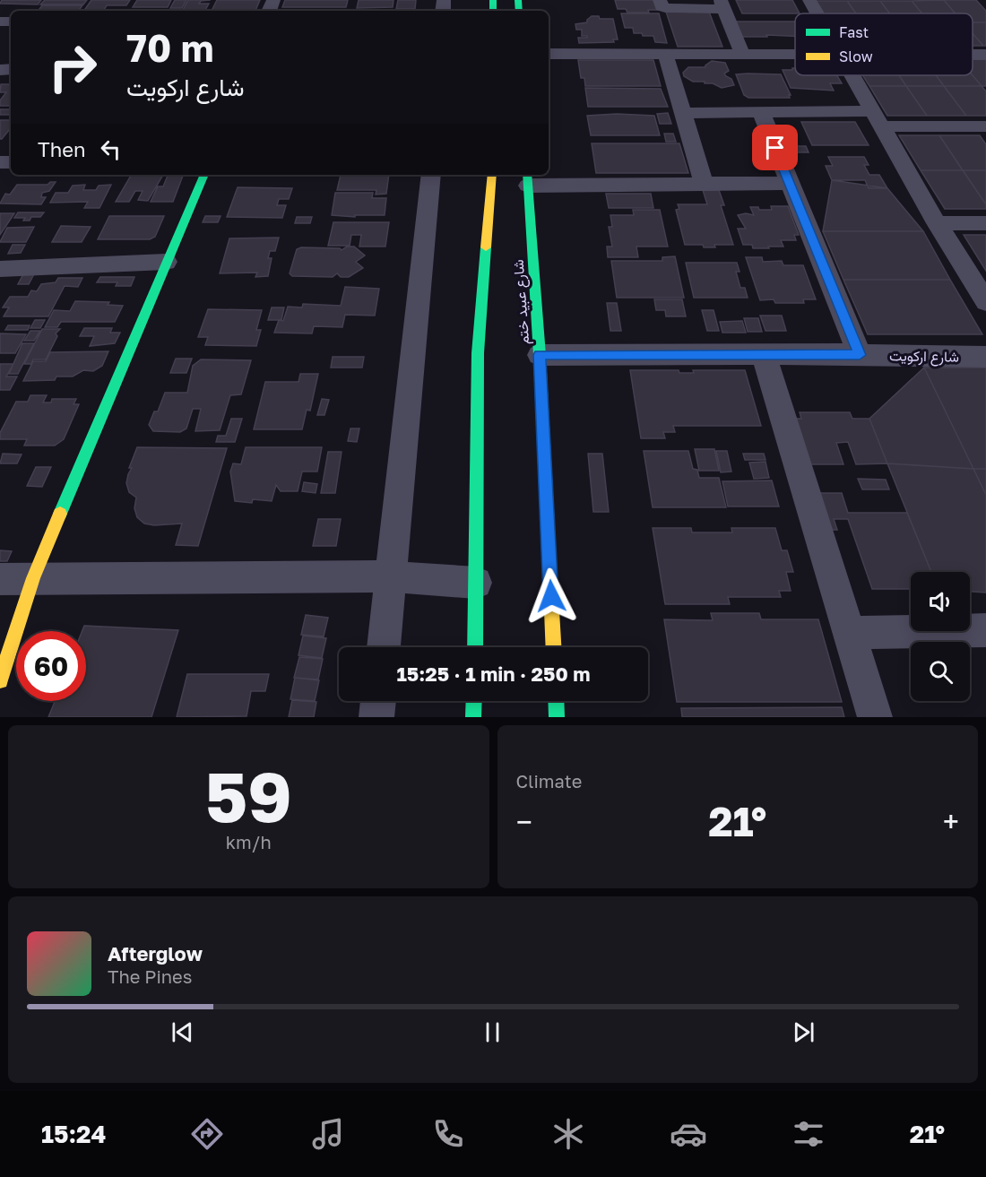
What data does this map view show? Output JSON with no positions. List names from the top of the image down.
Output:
{
  "streets": {
    "main road": ["شارع عبيد ختم"],
    "street": ["شارع اركويت"]
  },
  "crossings": [
    ["شارع عبيد ختم", "شارع اركويت"]
  ],
  "legend": ["Fast", "Slow"],
  "page": {
    "turn": ["70 m", "شارع اركويت"],
    "then": "Then",
    "limit": "60",
    "trip": "15:25 · 1 min · 250 m",
    "tile": [
      ["59", "km/h"],
      "Climate"
    ],
    "heat": ["−", "21°", "+"],
    "song": ["Afterglow", "The Pines"],
    "tabs": ["15:24", "21°"]
  }
}
